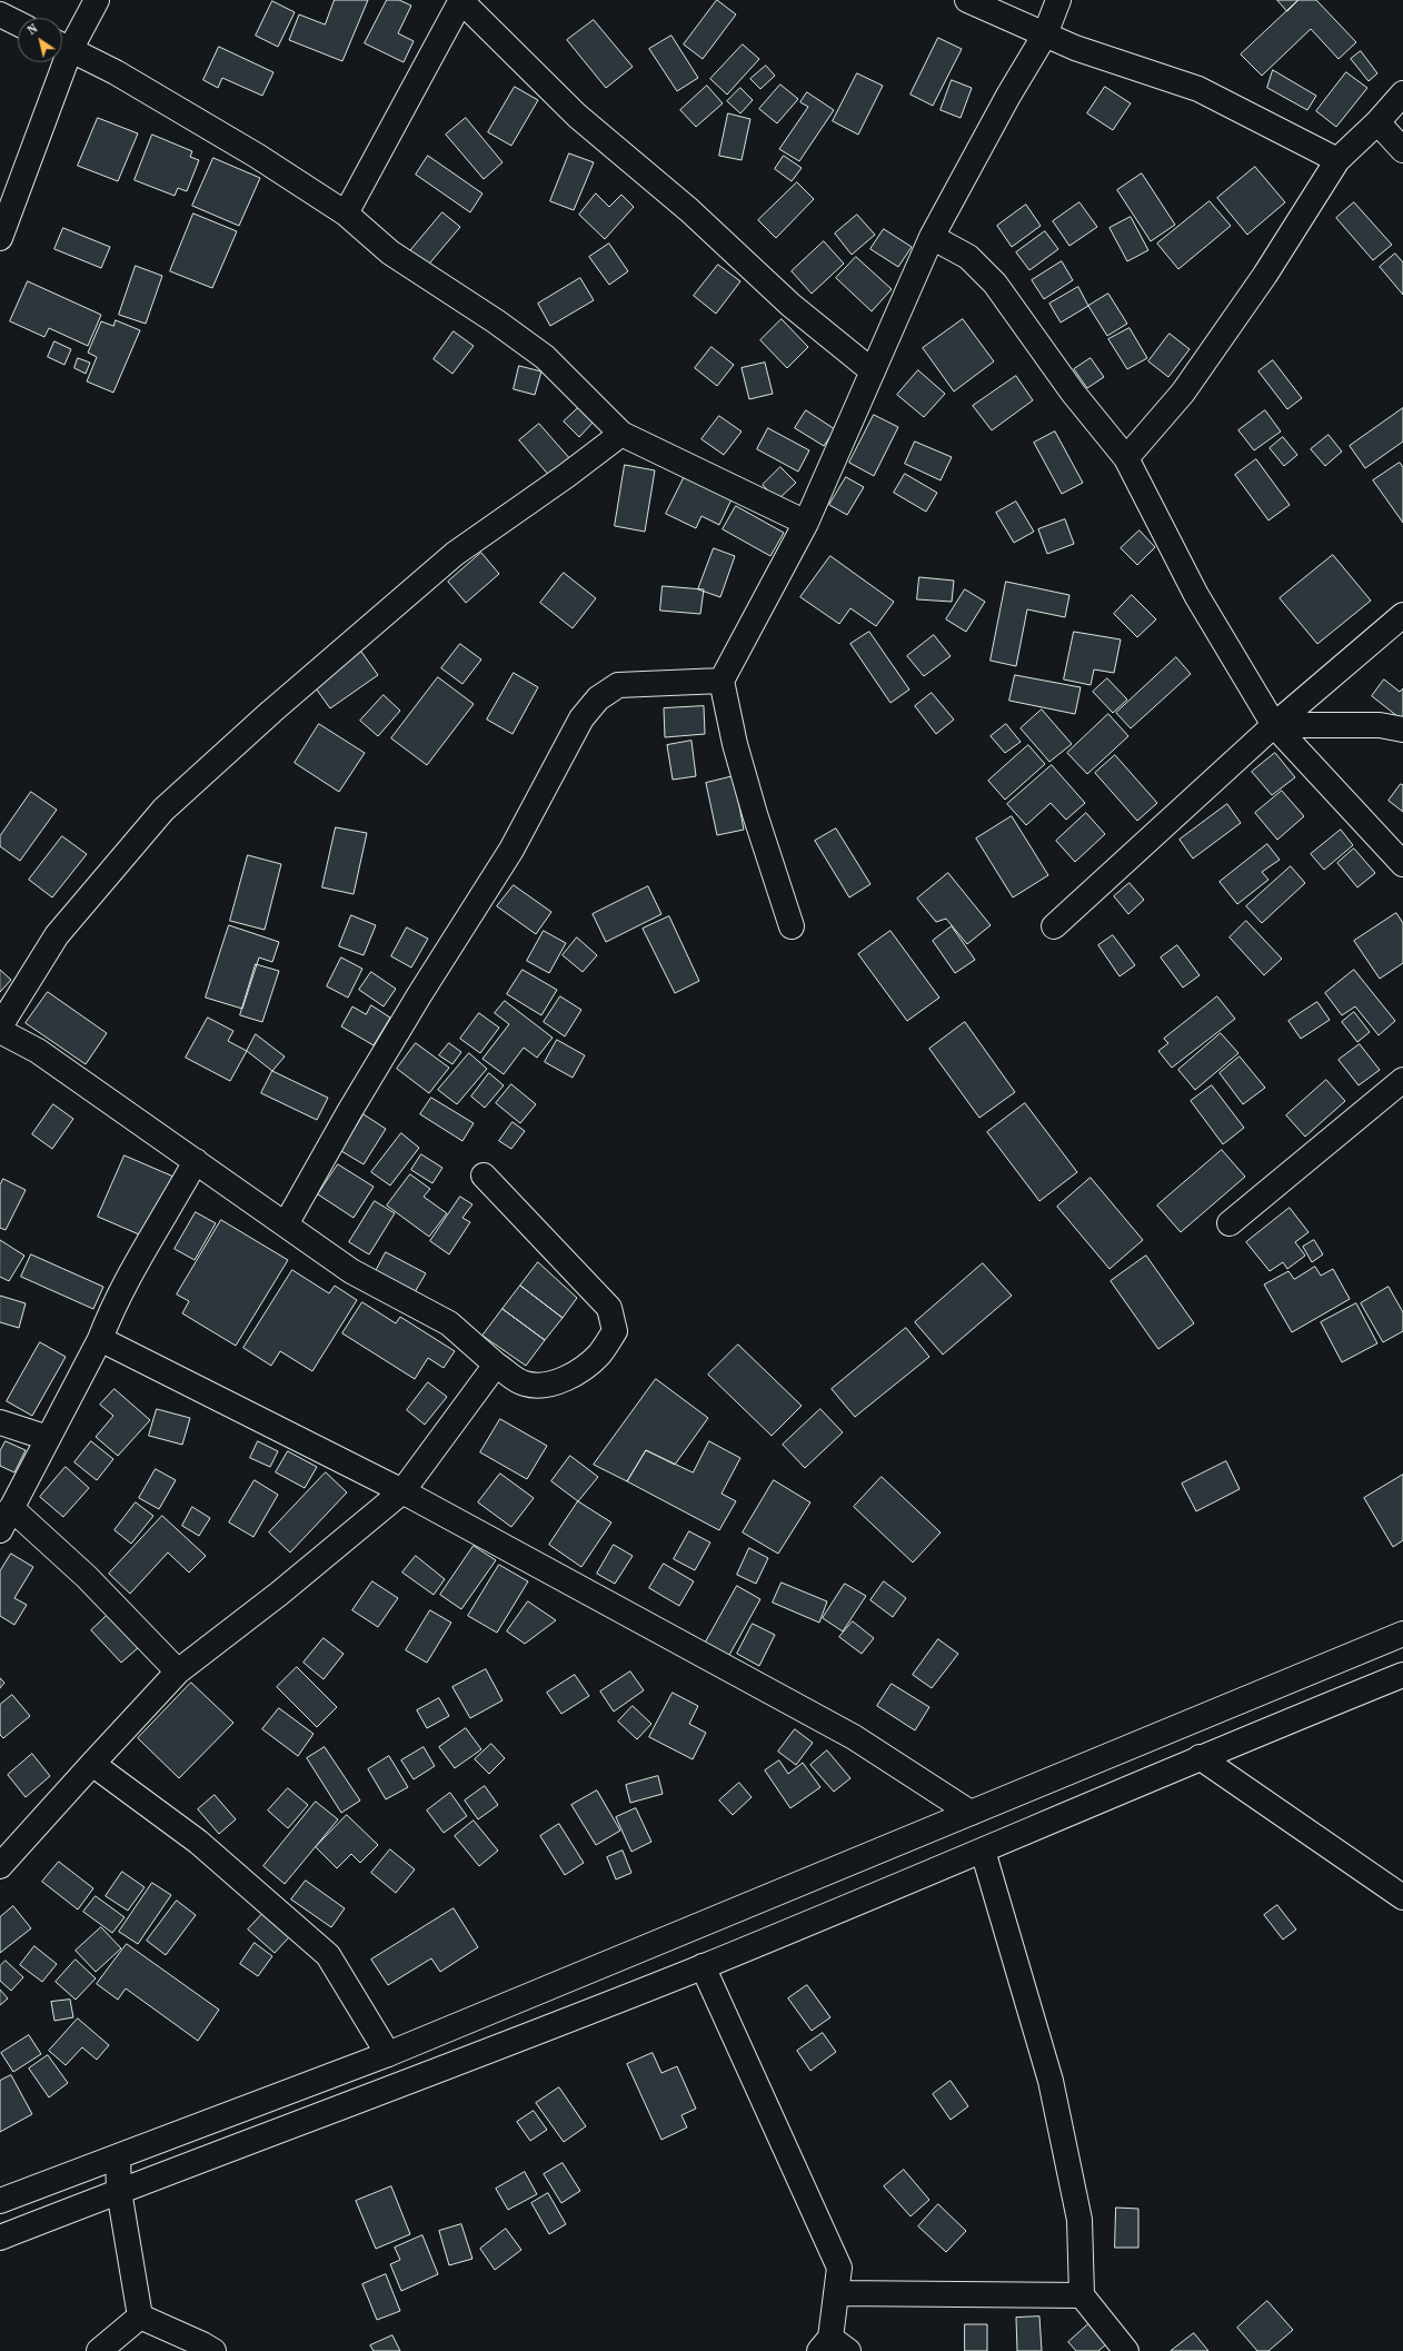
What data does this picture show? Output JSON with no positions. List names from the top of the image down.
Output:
{
  "north": "top left"
}
